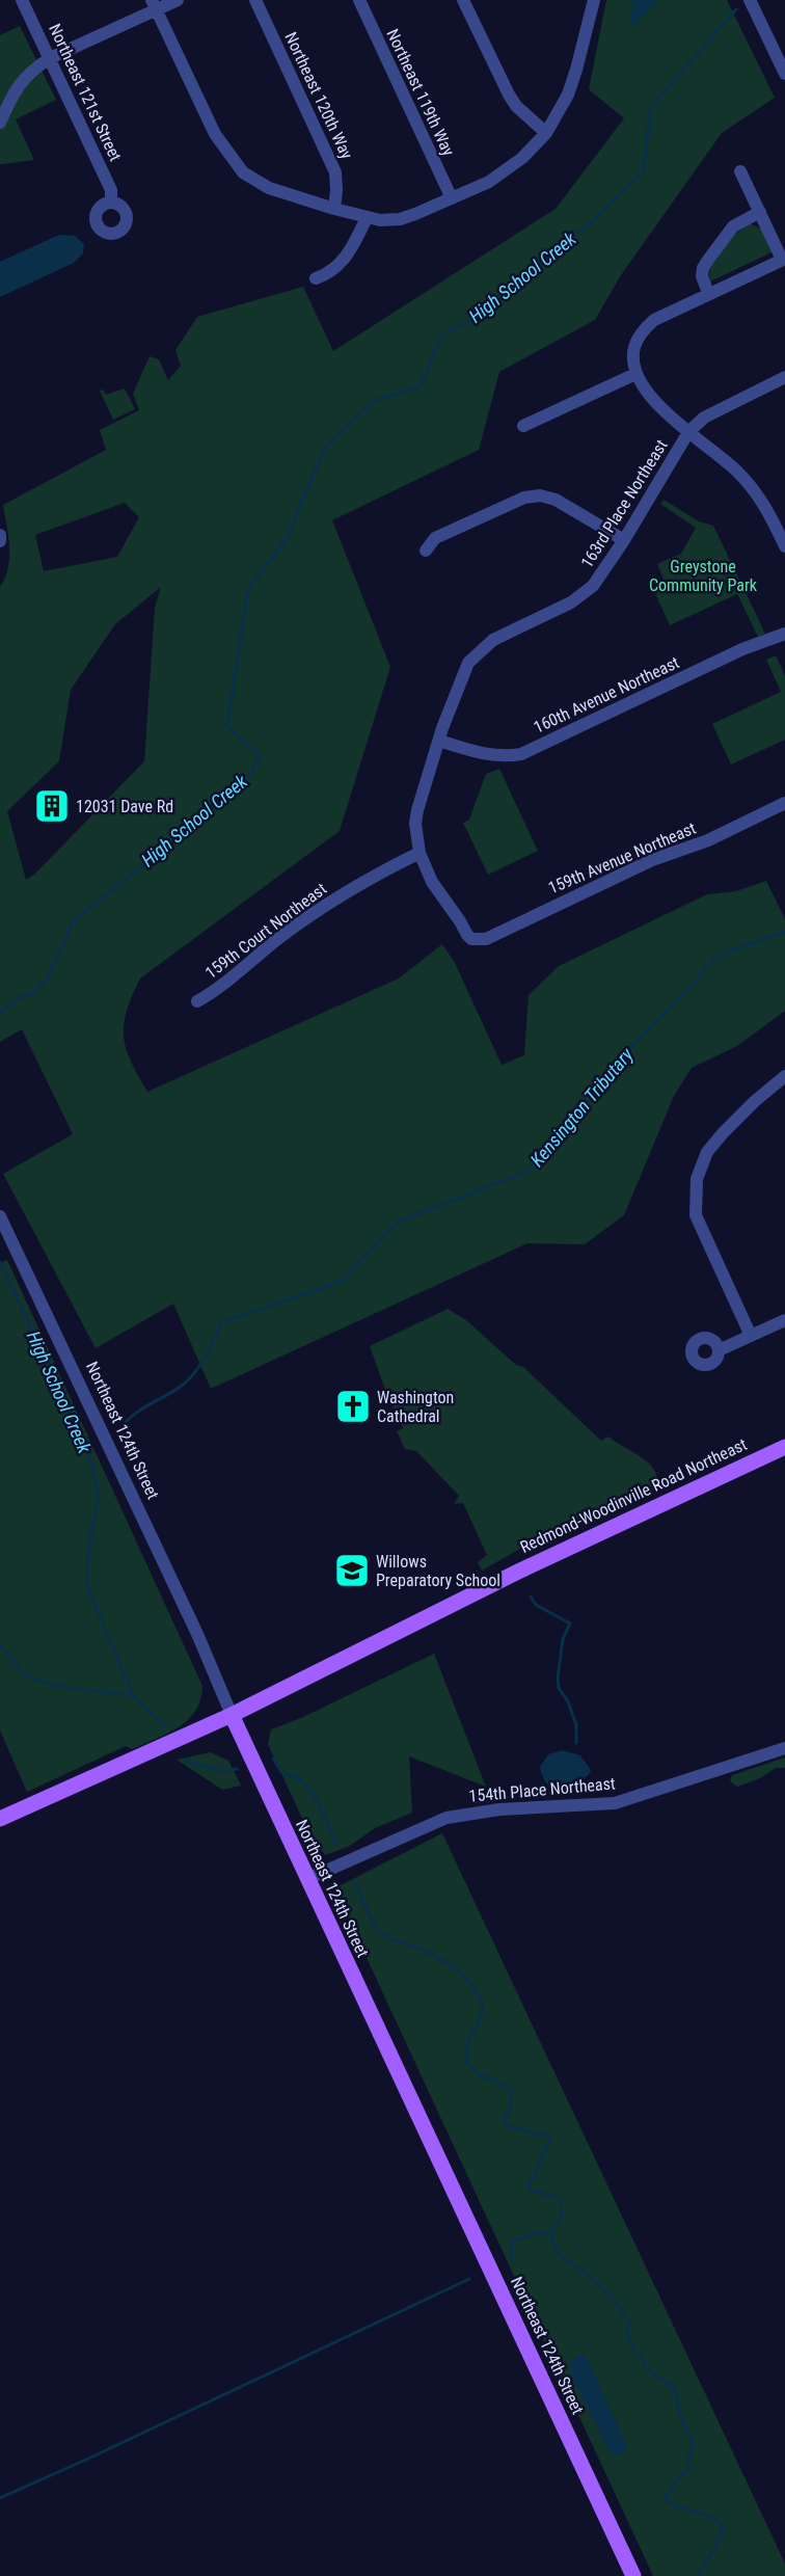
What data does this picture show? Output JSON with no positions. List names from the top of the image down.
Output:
{
  "streets": {
    "main road": ["Northeast 124th Street", "Redmond-Woodinville Road Northeast"],
    "street": [
      "Northeast 121st Street",
      "Northeast 119th Way",
      "Northeast 120th Way",
      "163rd Place Northeast",
      "160th Avenue Northeast",
      "159th Avenue Northeast",
      "159th Court Northeast",
      "154th Place Northeast"
    ]
  },
  "crossings": [
    ["163rd Place Northeast", "160th Avenue Northeast"],
    ["163rd Place Northeast", "159th Avenue Northeast"],
    ["163rd Place Northeast", "159th Court Northeast"],
    ["Northeast 124th Street", "Redmond-Woodinville Road Northeast"],
    ["Northeast 124th Street", "154th Place Northeast"]
  ],
  "water": ["High School Creek", "Kensington Tributary"],
  "parks": ["Greystone Community Park"],
  "places": {
    "building": ["12031 Dave Rd"],
    "church": ["Washington Cathedral"],
    "school or university": ["Willows Preparatory School"]
  }
}
